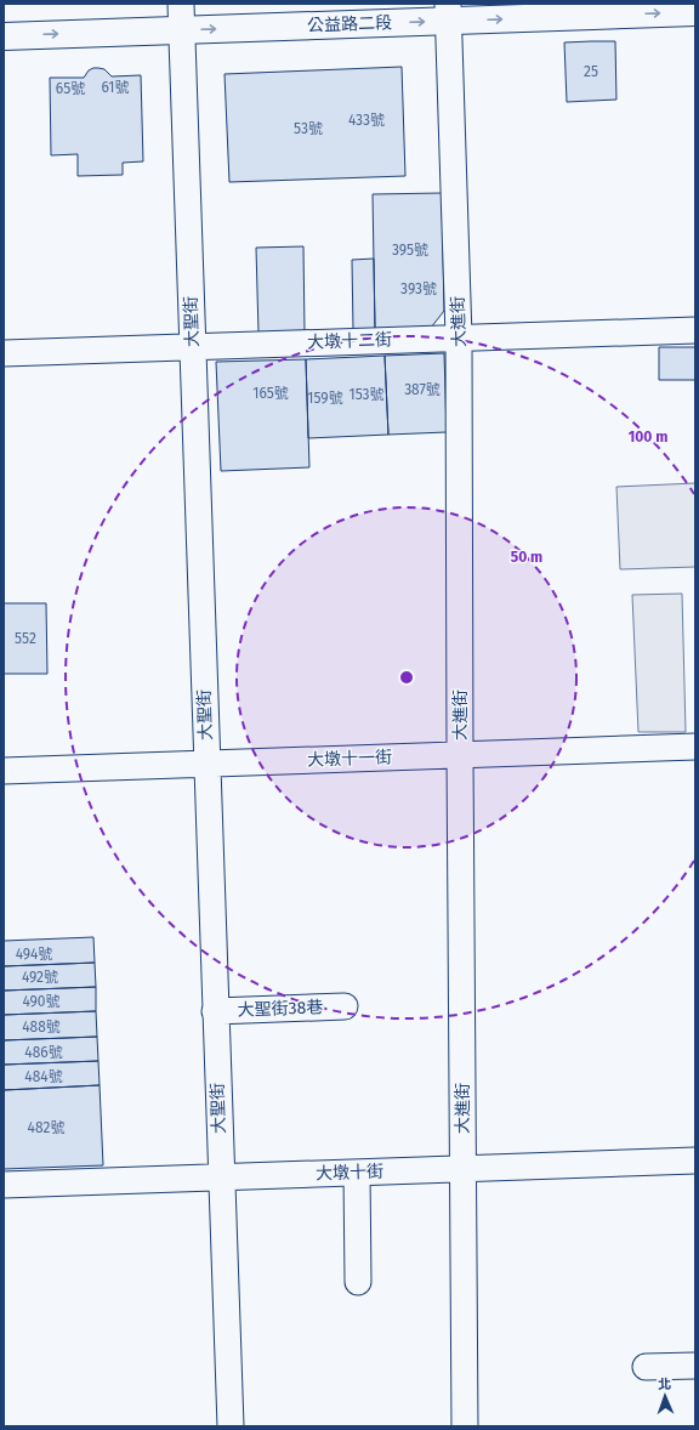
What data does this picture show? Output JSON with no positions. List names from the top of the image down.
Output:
{
  "streets": {
    "main road": ["公益路二段"],
    "street": [
      "大聖街",
      "大進街",
      "大墩十二街",
      "大墩十一街",
      "大聖街38巷",
      "大墩十街"
    ]
  },
  "crossings": [
    ["公益路二段", "大聖街"],
    ["公益路二段", "大進街"],
    ["大聖街", "大墩十二街"],
    ["大聖街", "大墩十一街"],
    ["大聖街", "大聖街38巷"],
    ["大聖街", "大墩十街"],
    ["大進街", "大墩十二街"],
    ["大進街", "大墩十一街"],
    ["大進街", "大墩十街"]
  ],
  "one_way": ["公益路二段"],
  "house_numbers": [
    "25",
    "61號",
    "65號",
    "433號",
    "53號",
    "395號",
    "393號",
    "387號",
    "165號",
    "153號",
    "159號",
    "552",
    "494號",
    "492號",
    "490號",
    "488號",
    "486號",
    "484號",
    "482號"
  ],
  "north": "top",
  "rings": ["100 m", "50 m"]
}
